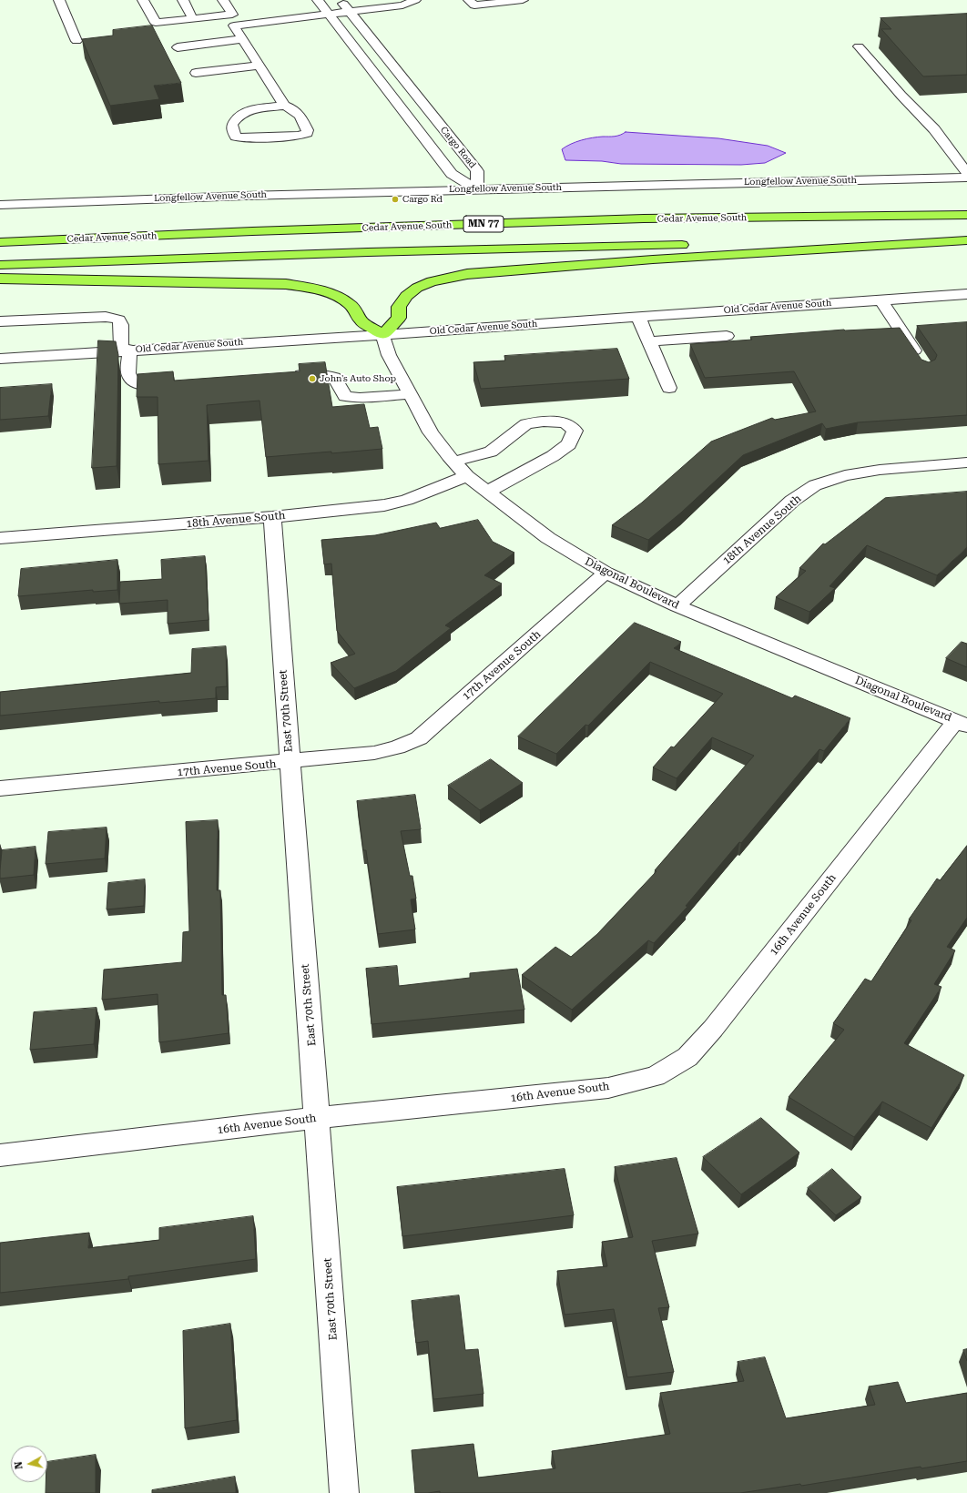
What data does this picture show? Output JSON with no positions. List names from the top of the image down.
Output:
{
  "streets": {
    "highway": ["Cedar Avenue South", "MN 77"],
    "street": [
      "Cargo Road",
      "Longfellow Avenue South",
      "Old Cedar Avenue South",
      "18th Avenue South",
      "Diagonal Boulevard",
      "17th Avenue South",
      "East 70th Street",
      "16th Avenue South"
    ]
  },
  "crossings": [
    ["Cargo Road", "Longfellow Avenue South"],
    ["Old Cedar Avenue South", "Diagonal Boulevard"],
    ["18th Avenue South", "Diagonal Boulevard"],
    ["18th Avenue South", "East 70th Street"],
    ["Diagonal Boulevard", "17th Avenue South"],
    ["Diagonal Boulevard", "16th Avenue South"],
    ["17th Avenue South", "East 70th Street"],
    ["East 70th Street", "16th Avenue South"]
  ],
  "places": ["Cargo Rd", "John's Auto Shop"],
  "north": "left"
}
